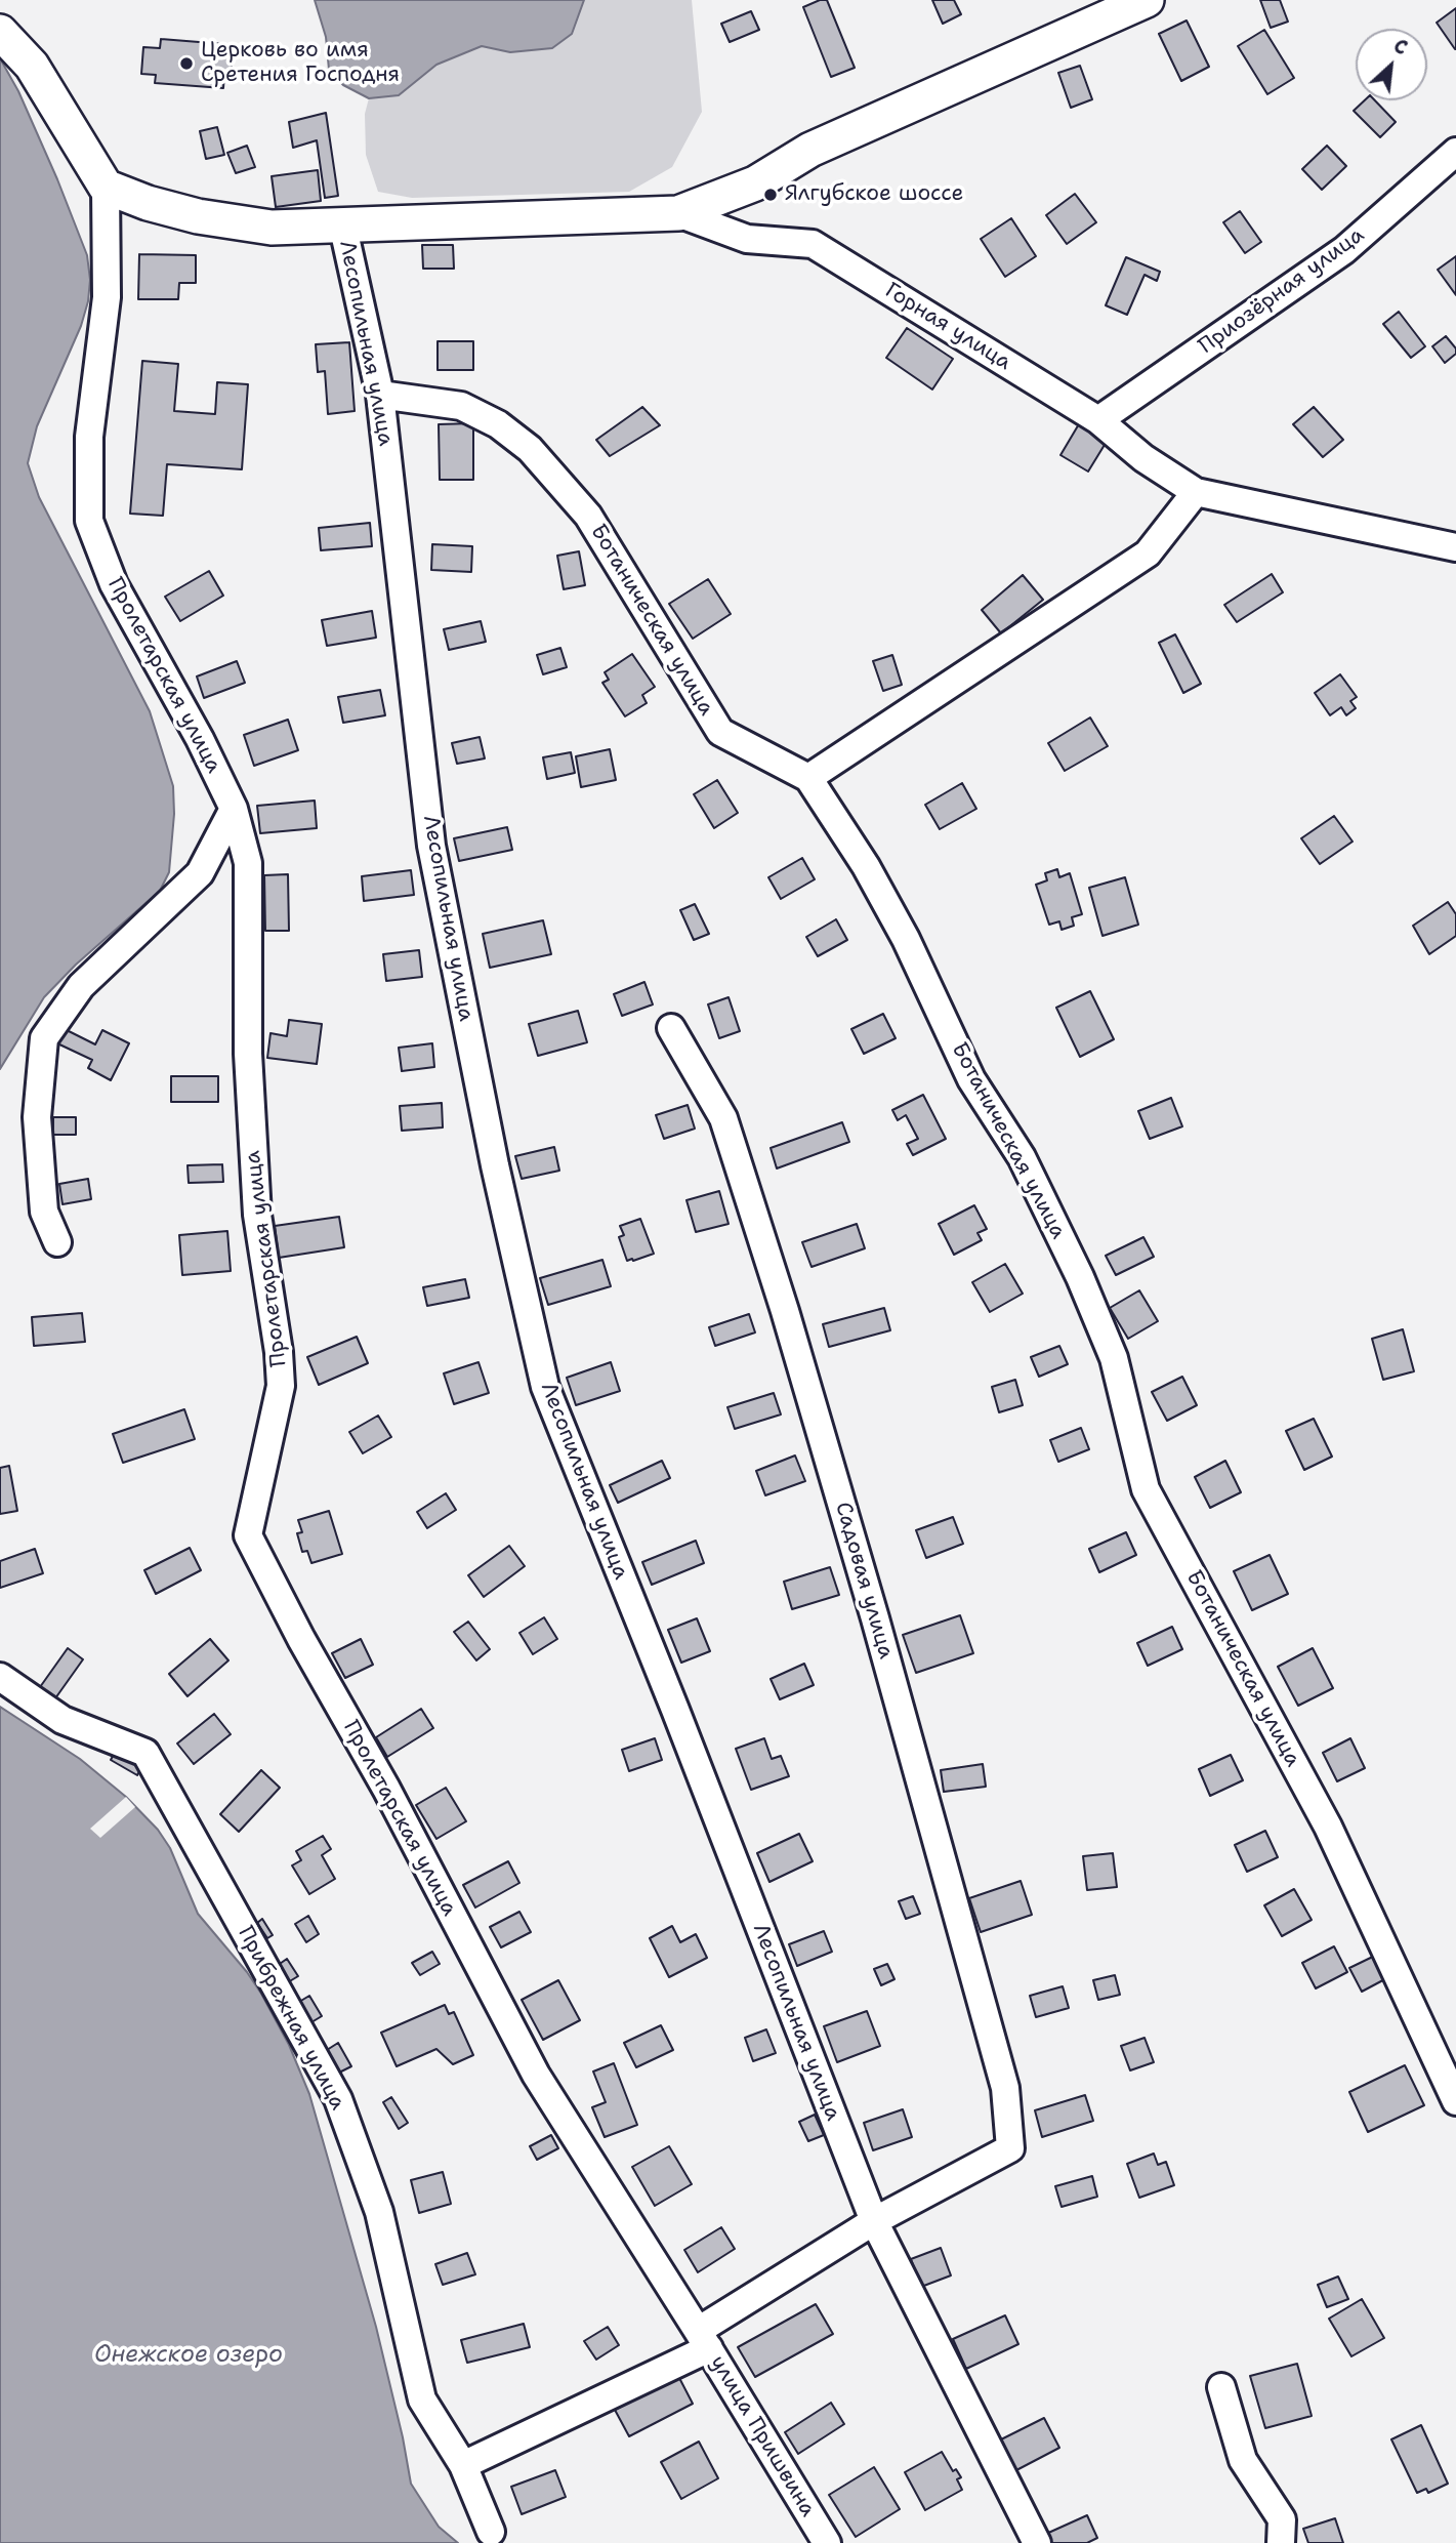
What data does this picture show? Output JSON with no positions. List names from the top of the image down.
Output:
{
  "streets": {
    "street": [
      "Приозёрная улица",
      "Горная улица",
      "Лесопильная улица",
      "Ботаническая улица",
      "Пролетарская улица",
      "Садовая улица",
      "Прибрежная улица",
      "улица Пришвина"
    ]
  },
  "crossings": [
    ["Приозёрная улица", "Горная улица"],
    ["Лесопильная улица", "Ботаническая улица"],
    ["Лесопильная улица", "Садовая улица"],
    ["Пролетарская улица", "улица Пришвина"]
  ],
  "water": ["Онежское озеро"],
  "places": ["Церковь во имя Сретения Господня", "Ялгубское шоссе"],
  "north": "top right"
}
